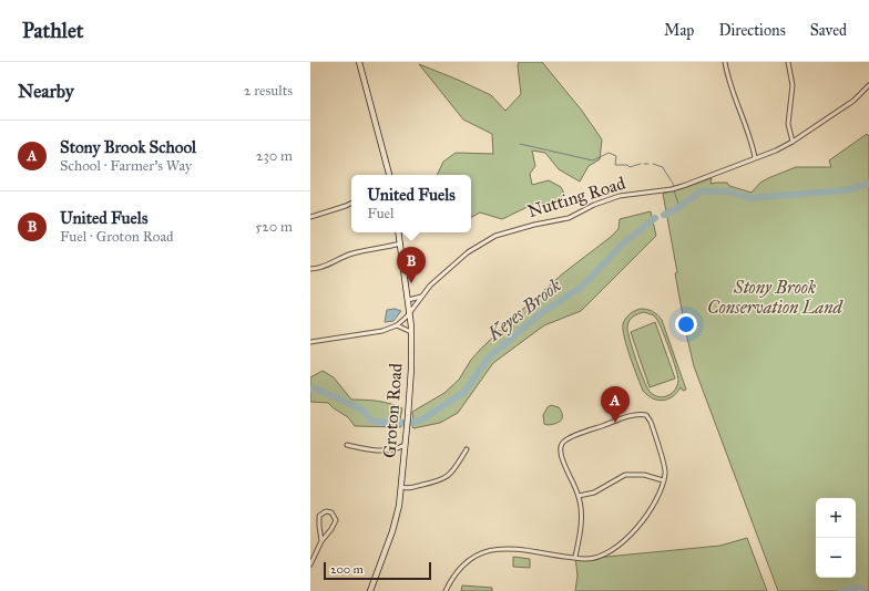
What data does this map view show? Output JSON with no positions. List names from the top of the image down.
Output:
{
  "streets": {
    "main road": ["Groton Road"],
    "street": ["Nutting Road"]
  },
  "crossings": [
    ["Nutting Road", "Groton Road"]
  ],
  "water": ["Keyes Brook"],
  "parks": ["Stony Brook Conservation Land"],
  "scale_bar": "200 m",
  "page": {
    "header": "Pathlet",
    "nav": ["Map", "Directions", "Saved"],
    "heading": ["Nearby", "2 results"],
    "list": [
      {
        "mark": "A",
        "name": "Stony Brook School",
        "note": "School · Farmer's Way",
        "value": "230 m"
      },
      {
        "mark": "B",
        "name": "United Fuels",
        "note": "Fuel · Groton Road",
        "value": "520 m"
      }
    ],
    "popup": ["United Fuels", "Fuel"],
    "pins": ["B", "A"],
    "map_buttons": ["+", "−"],
    "scale": "200 m"
  }
}
